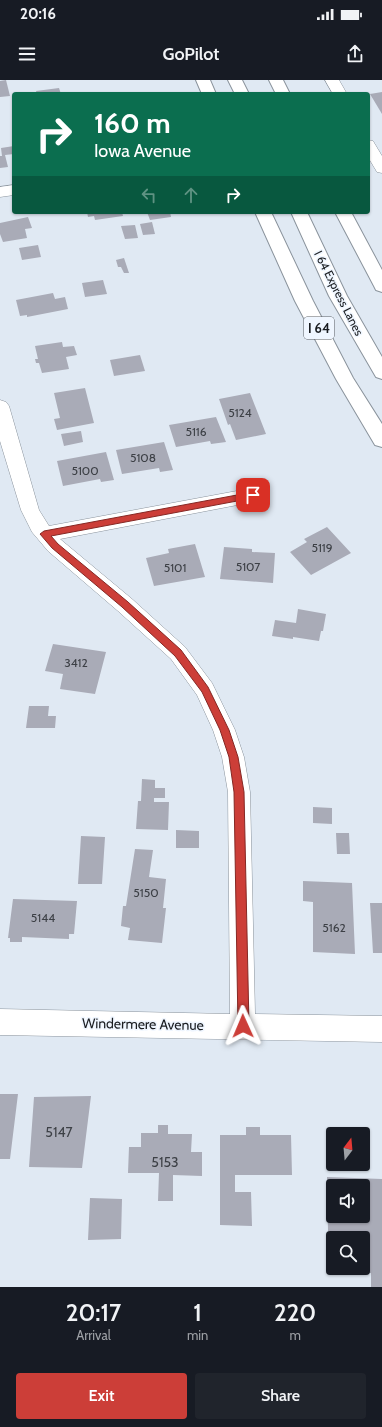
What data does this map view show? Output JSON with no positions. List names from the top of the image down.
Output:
{
  "streets": {
    "highway": ["I 64 Express Lanes", "I 64"],
    "street": ["Windermere Avenue"]
  },
  "house_numbers": [
    "5124",
    "5116",
    "5108",
    "5100",
    "5119",
    "5107",
    "5101",
    "3412",
    "5150",
    "5144",
    "5162",
    "5147",
    "5153"
  ],
  "north": "top",
  "page": {
    "status": "20:16",
    "header": "GoPilot",
    "turn": ["160 m", "Iowa Avenue"],
    "eta": [
      "20:17",
      "Arrival",
      "1",
      "min",
      "220",
      "m"
    ],
    "buttons": ["Exit", "Share"]
  }
}
